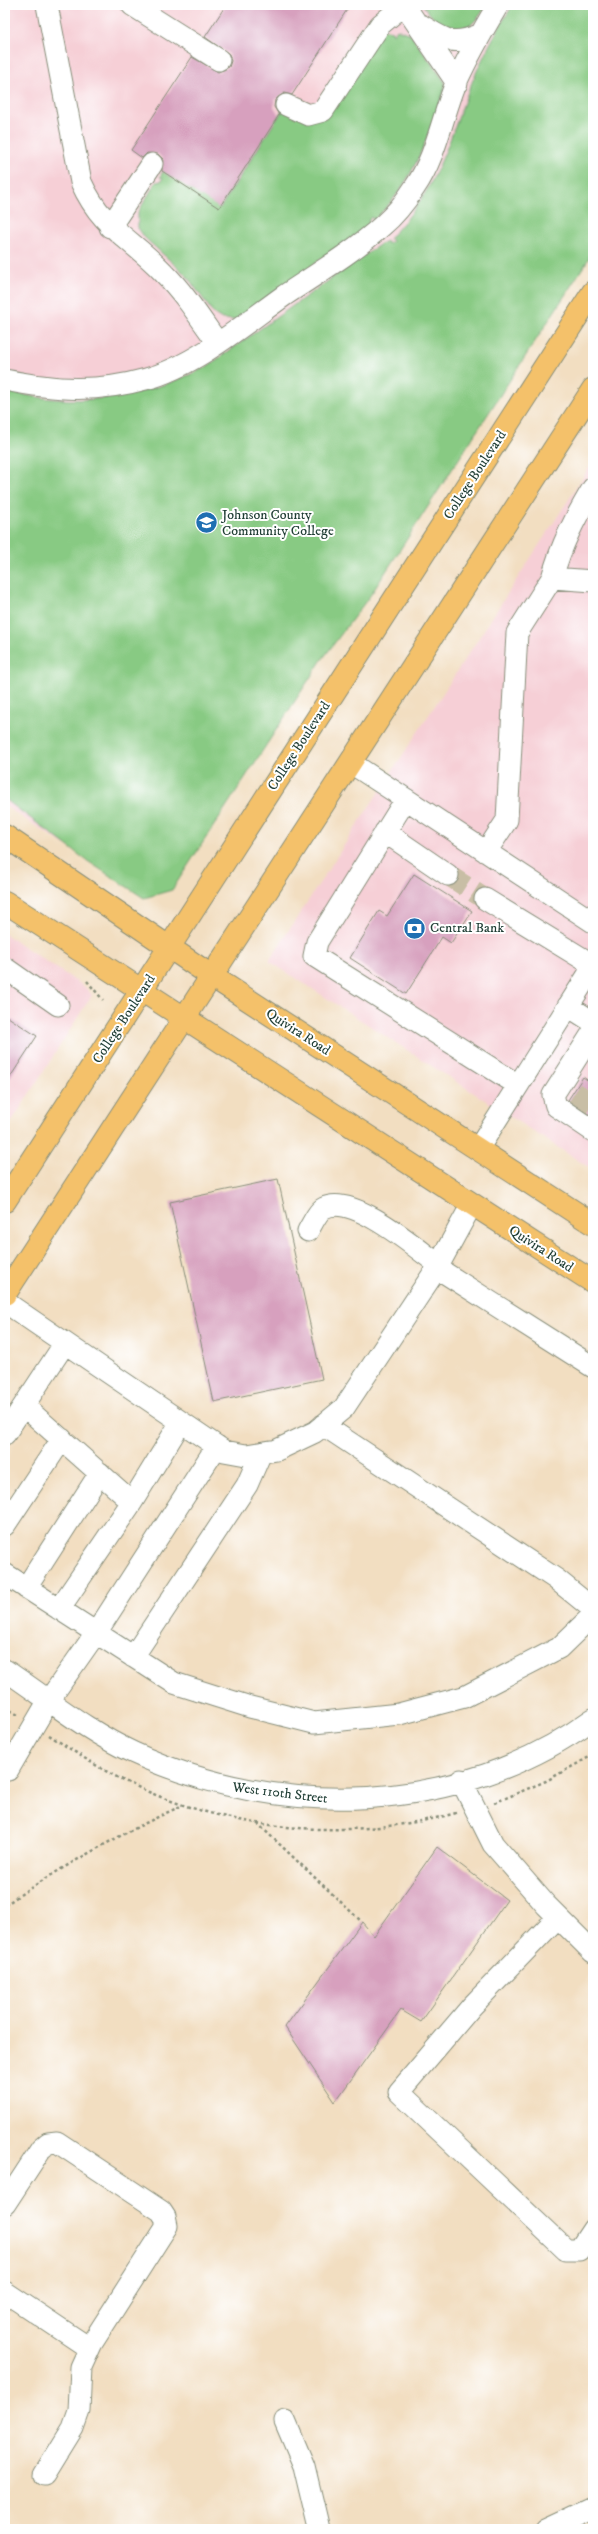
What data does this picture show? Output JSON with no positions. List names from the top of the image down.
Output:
{
  "streets": {
    "main road": ["College Boulevard", "Quivira Road"],
    "street": ["West 110th Street"]
  },
  "crossings": [
    ["College Boulevard", "Quivira Road"]
  ],
  "places": {
    "school or university": ["Johnson County Community College"],
    "bank": ["Central Bank"]
  }
}
